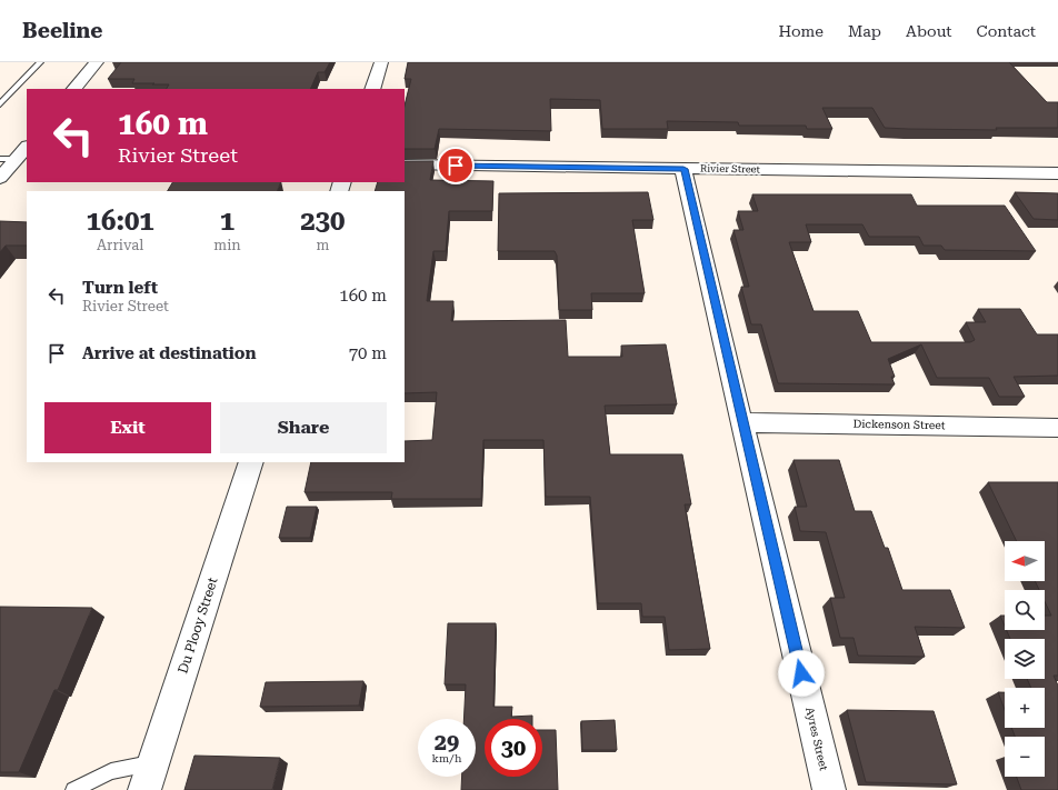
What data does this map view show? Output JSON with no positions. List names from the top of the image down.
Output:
{
  "streets": {
    "street": [
      "Rivier Street",
      "Dickenson Street",
      "Du Plooy Street",
      "Ayres Street"
    ]
  },
  "crossings": [
    ["Rivier Street", "Ayres Street"],
    ["Dickenson Street", "Ayres Street"]
  ],
  "north": "left",
  "page": {
    "header": "Beeline",
    "nav": [
      "Home",
      "Map",
      "About",
      "Contact"
    ],
    "turn": ["160 m", "Rivier Street"],
    "eta": [
      "16:01",
      "Arrival",
      "1",
      "min",
      "230",
      "m"
    ],
    "list": [
      {
        "name": "Turn left",
        "note": "Rivier Street",
        "value": "160 m"
      },
      {
        "name": "Arrive at destination",
        "value": "70 m"
      }
    ],
    "buttons": ["Exit", "Share"],
    "map_buttons": ["+", "−"],
    "speed": "29 km/h",
    "limit": "30"
  }
}
